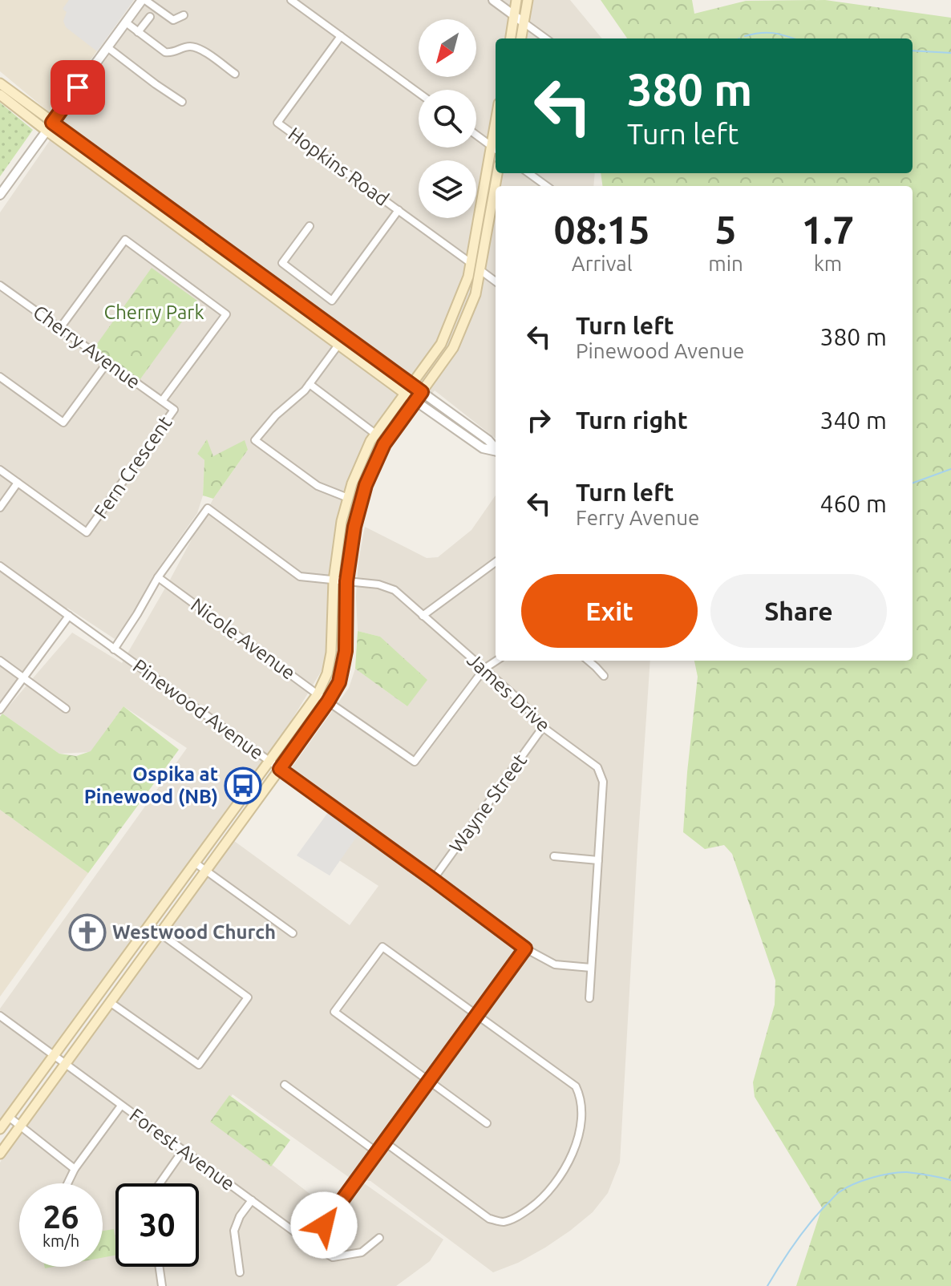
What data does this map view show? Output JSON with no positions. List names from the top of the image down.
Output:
{
  "streets": {
    "street": [
      "Hopkins Road",
      "Cherry Avenue",
      "Fern Crescent",
      "Nicole Avenue",
      "James Drive",
      "Pinewood Avenue",
      "Wayne Street",
      "Forest Avenue"
    ]
  },
  "crossings": [
    ["Cherry Avenue", "Fern Crescent"],
    ["Nicole Avenue", "James Drive"],
    ["James Drive", "Pinewood Avenue"],
    ["James Drive", "Wayne Street"],
    ["Pinewood Avenue", "Wayne Street"]
  ],
  "parks": ["Cherry Park"],
  "places": {
    "bus stop": ["Ospika at Pinewood (NB)"],
    "church": ["Westwood Church"]
  },
  "north": "bottom left",
  "page": {
    "turn": ["380 m", "Turn left"],
    "eta": [
      "08:15",
      "Arrival",
      "5",
      "min",
      "1.7",
      "km"
    ],
    "list": [
      {
        "name": "Turn left",
        "note": "Pinewood Avenue",
        "value": "380 m"
      },
      {
        "name": "Turn right",
        "value": "340 m"
      },
      {
        "name": "Turn left",
        "note": "Ferry Avenue",
        "value": "460 m"
      }
    ],
    "buttons": ["Exit", "Share"],
    "speed": "26 km/h",
    "limit": "30"
  }
}
